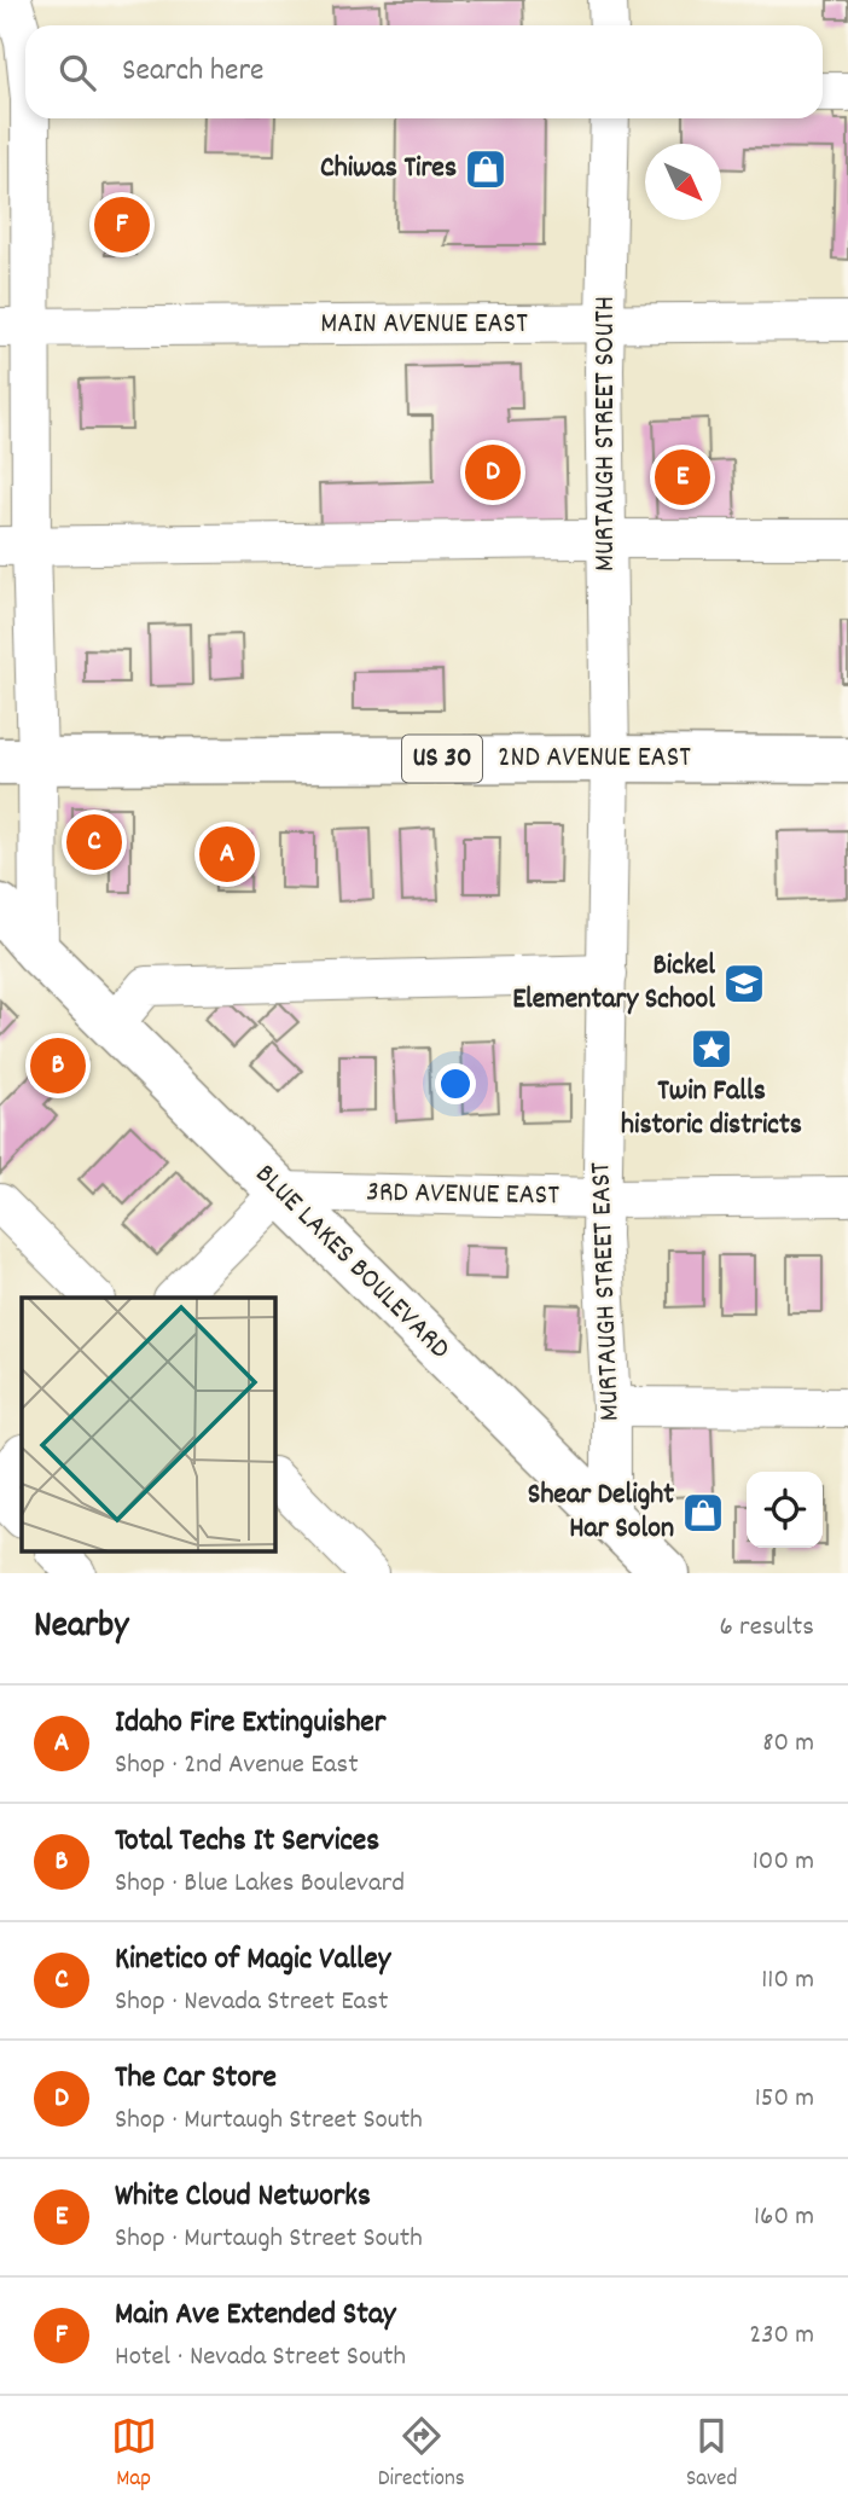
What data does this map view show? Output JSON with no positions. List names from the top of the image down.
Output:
{
  "streets": {
    "main road": ["US 30", "2ND AVENUE EAST", "BLUE LAKES BOULEVARD"],
    "street": [
      "MAIN AVENUE EAST",
      "MURTAUGH STREET SOUTH",
      "3RD AVENUE EAST",
      "MURTAUGH STREET EAST"
    ]
  },
  "crossings": [
    ["MAIN AVENUE EAST", "MURTAUGH STREET SOUTH"],
    ["MURTAUGH STREET SOUTH", "2ND AVENUE EAST"],
    ["MURTAUGH STREET SOUTH", "MURTAUGH STREET EAST"],
    ["2ND AVENUE EAST", "MURTAUGH STREET EAST"],
    ["3RD AVENUE EAST", "BLUE LAKES BOULEVARD"],
    ["3RD AVENUE EAST", "MURTAUGH STREET EAST"],
    ["BLUE LAKES BOULEVARD", "MURTAUGH STREET EAST"]
  ],
  "places": {
    "shop": ["Chiwas Tires", "Shear Delight Har Solon"],
    "school or university": ["Bickel Elementary School"],
    "place": ["Twin Falls historic districts"]
  },
  "north": "bottom right",
  "page": {
    "search": "Search here",
    "pins": [
      "F",
      "D",
      "E",
      "C",
      "A",
      "B"
    ],
    "heading": ["Nearby", "6 results"],
    "list": [
      {
        "mark": "A",
        "name": "Idaho Fire Extinguisher",
        "note": "Shop · 2nd Avenue East",
        "value": "80 m"
      },
      {
        "mark": "B",
        "name": "Total Techs It Services",
        "note": "Shop · Blue Lakes Boulevard",
        "value": "100 m"
      },
      {
        "mark": "C",
        "name": "Kinetico of Magic Valley",
        "note": "Shop · Nevada Street East",
        "value": "110 m"
      },
      {
        "mark": "D",
        "name": "The Car Store",
        "note": "Shop · Murtaugh Street South",
        "value": "150 m"
      },
      {
        "mark": "E",
        "name": "White Cloud Networks",
        "note": "Shop · Murtaugh Street South",
        "value": "160 m"
      },
      {
        "mark": "F",
        "name": "Main Ave Extended Stay",
        "note": "Hotel · Nevada Street South",
        "value": "230 m"
      }
    ],
    "nav": ["Map", "Directions", "Saved"]
  }
}
